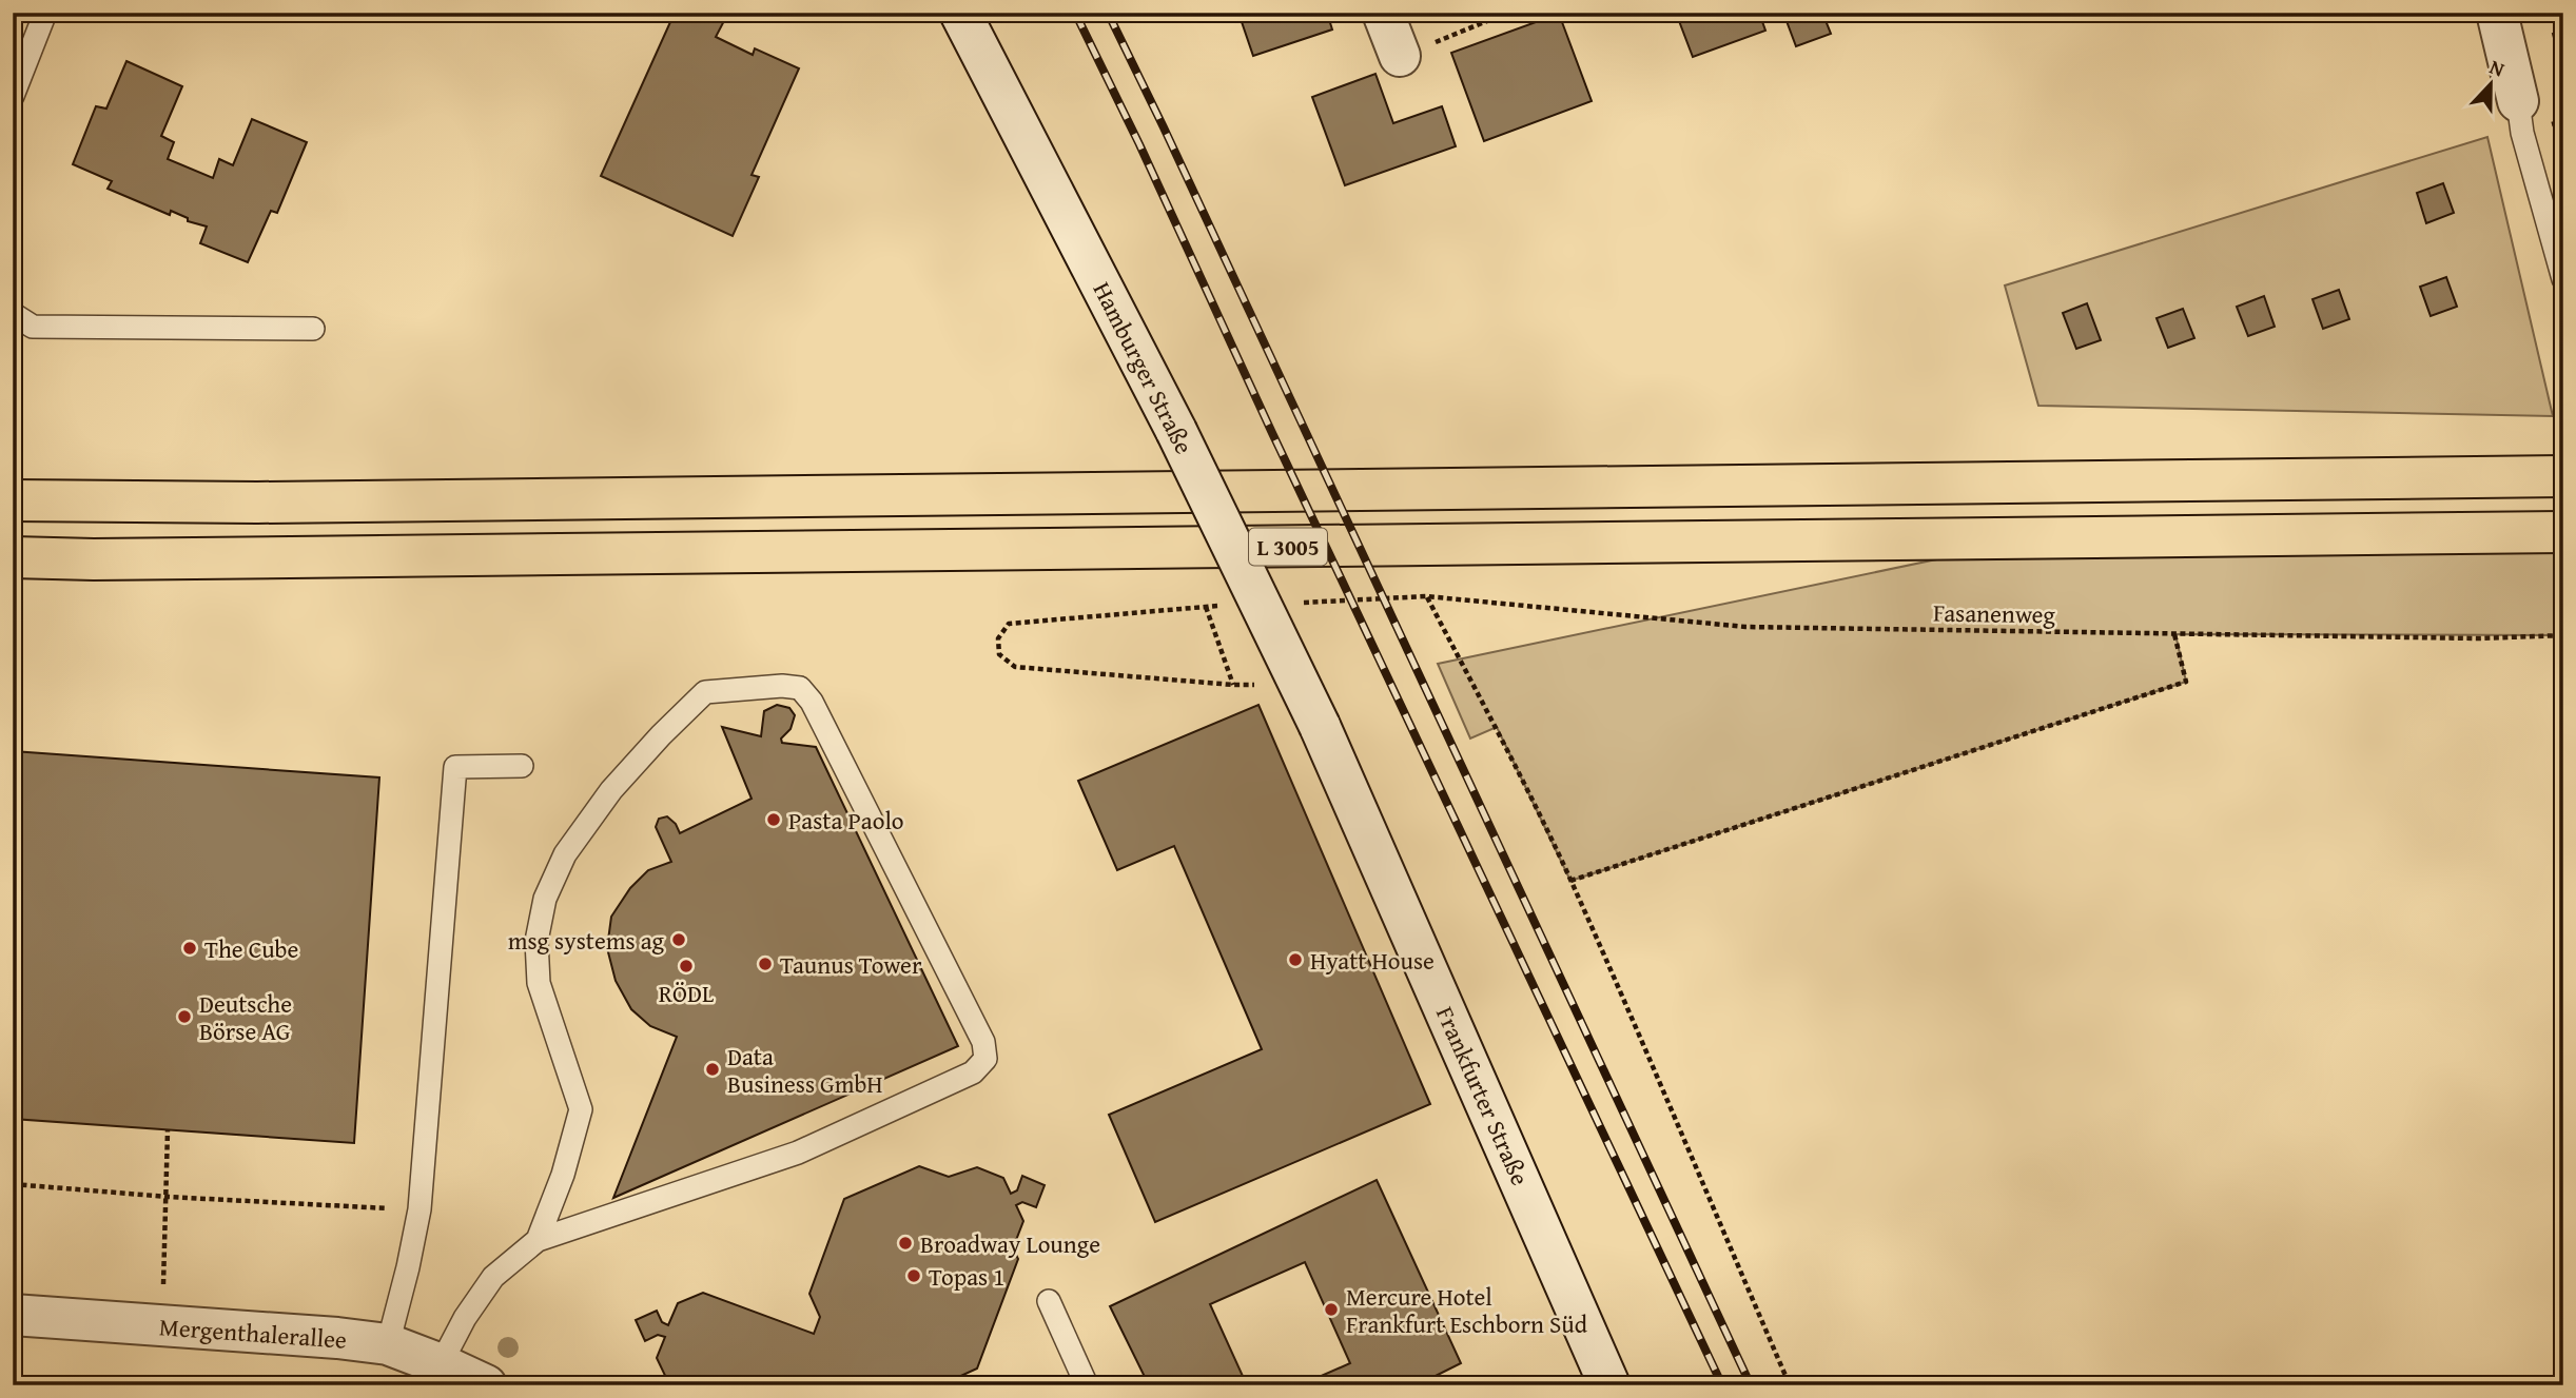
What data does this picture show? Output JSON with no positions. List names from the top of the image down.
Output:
{
  "streets": {
    "highway": ["L 3005"],
    "street": ["Hamburger Straße", "Frankfurter Straße", "Mergenthalerallee"],
    "path": ["Fasanenweg"]
  },
  "crossings": [
    ["Hamburger Straße", "Frankfurter Straße"]
  ],
  "places": [
    "Pasta Paolo",
    "msg systems ag",
    "The Cube",
    "Hyatt House",
    "Taunus Tower",
    "RÖDL",
    "Deutsche Börse AG",
    "Data Business GmbH",
    "Broadway Lounge",
    "Topas 1",
    "Mercure Hotel Frankfurt Eschborn Süd"
  ],
  "north": "top"
}
